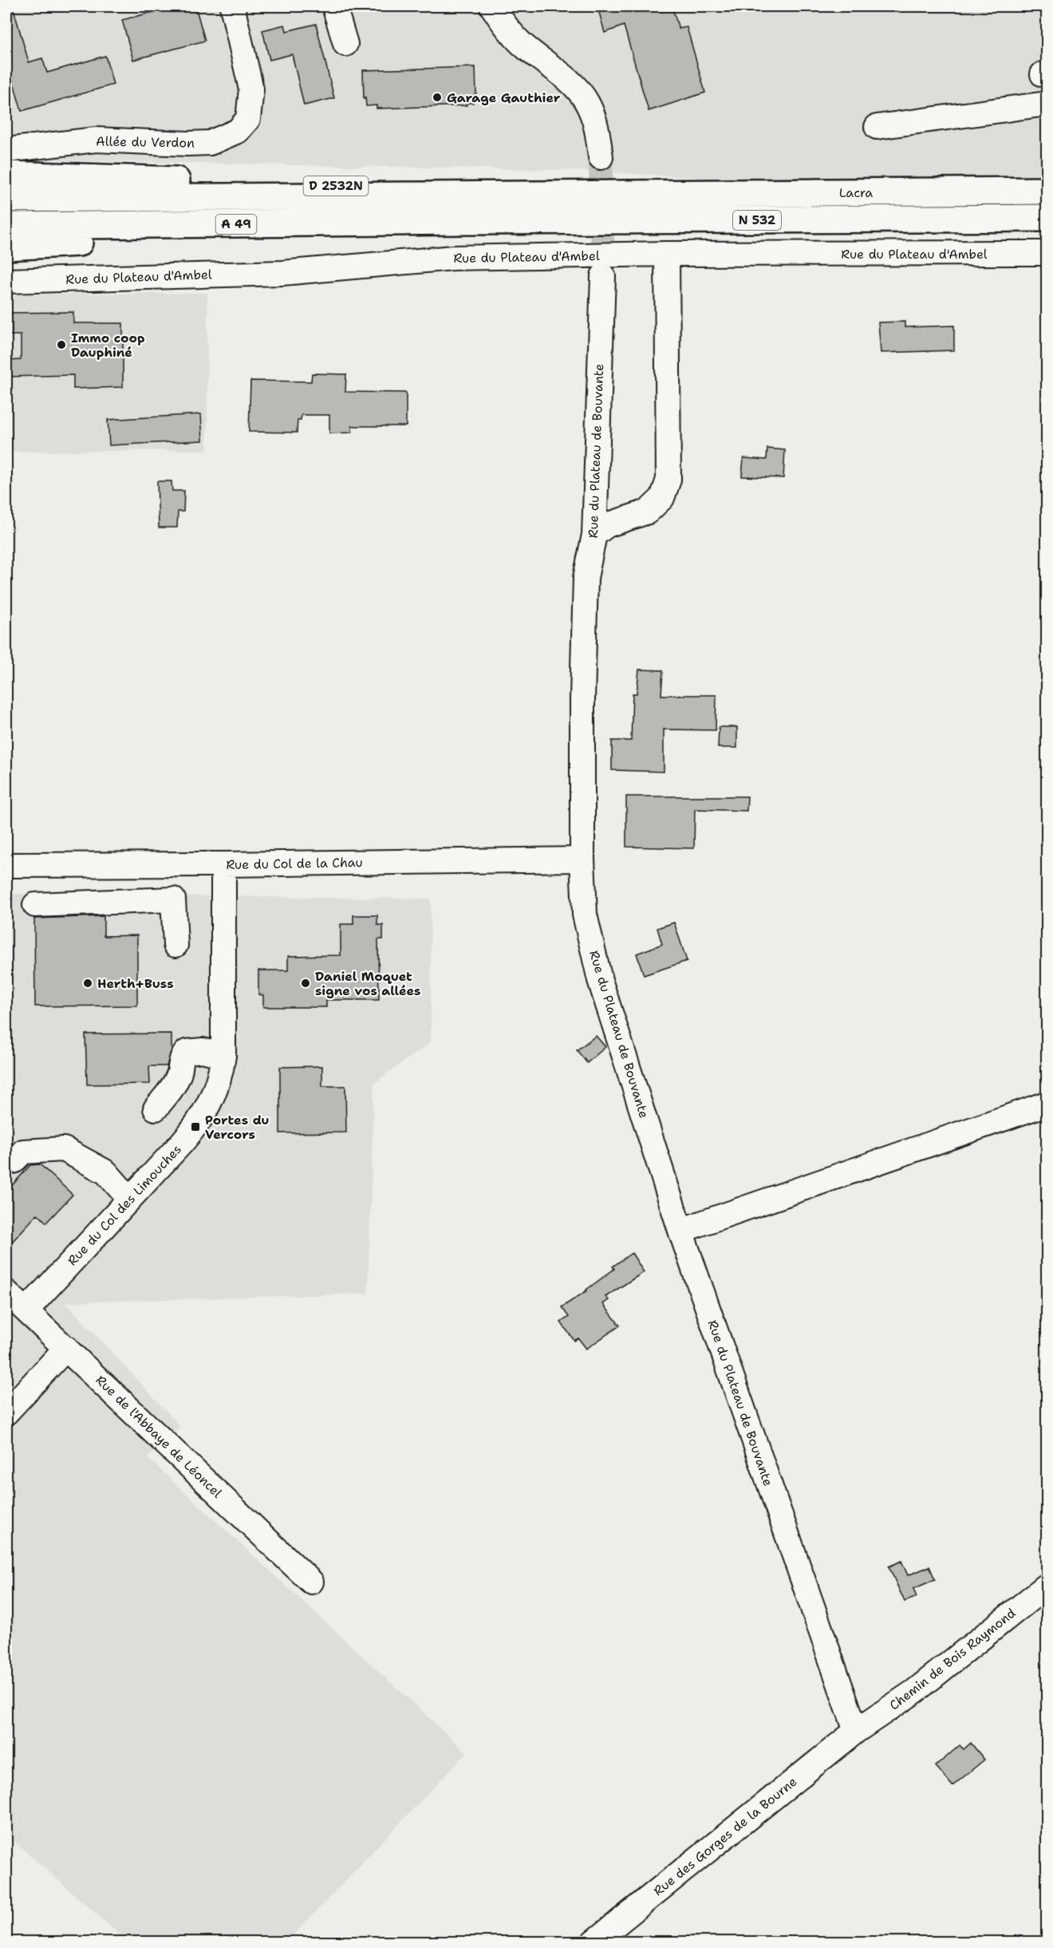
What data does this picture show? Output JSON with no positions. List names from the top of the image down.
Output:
{
  "streets": {
    "highway": [
      "D 2532N",
      "Lacra",
      "N 532",
      "A 49"
    ],
    "street": [
      "Allée du Verdon",
      "Rue du Plateau d'Ambel",
      "Rue du Plateau de Bouvante",
      "Rue du Col de la Chau",
      "Rue du Col des Limouches",
      "Rue de l'Abbaye de Léoncel",
      "Chemin de Bois Raymond",
      "Rue des Gorges de la Bourne"
    ]
  },
  "crossings": [
    ["D 2532N", "Lacra"],
    ["D 2532N", "A 49"],
    ["Lacra", "A 49"],
    ["N 532", "A 49"],
    ["Rue du Plateau de Bouvante", "Rue du Col de la Chau"],
    ["Rue du Plateau de Bouvante", "Chemin de Bois Raymond"],
    ["Rue du Plateau de Bouvante", "Rue des Gorges de la Bourne"],
    ["Rue du Col de la Chau", "Rue du Col des Limouches"],
    ["Rue du Col des Limouches", "Rue de l'Abbaye de Léoncel"],
    ["Chemin de Bois Raymond", "Rue des Gorges de la Bourne"]
  ],
  "places": {
    "other": [
      "Garage Gauthier",
      "Immo coop Dauphiné",
      "Herth+Buss",
      "Daniel Moquet signe vos allées"
    ],
    "transit": ["Portes du Vercors"]
  }
}
